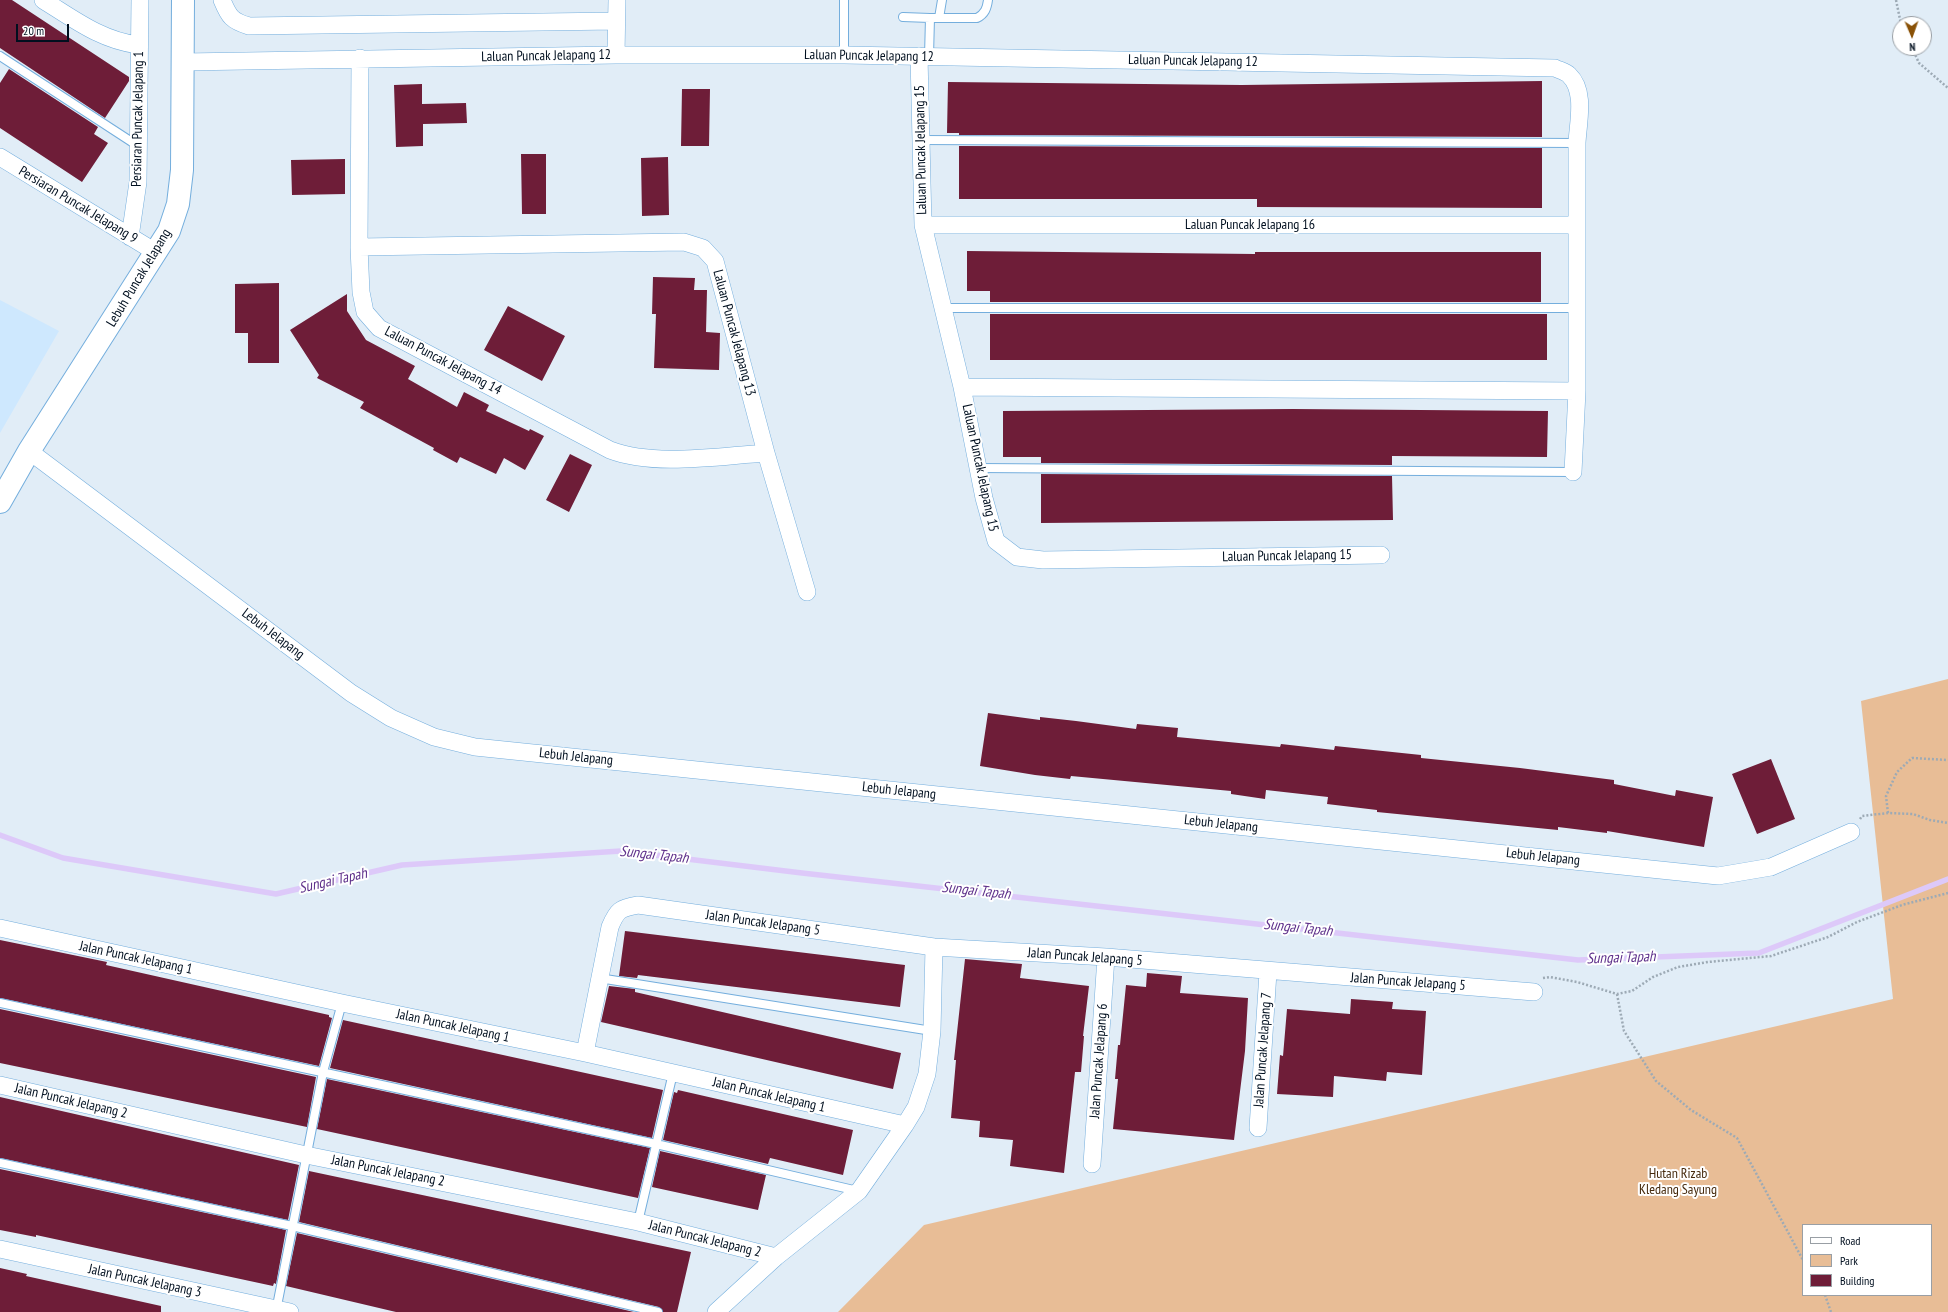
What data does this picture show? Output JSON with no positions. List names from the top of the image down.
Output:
{
  "streets": {
    "street": [
      "Laluan Puncak Jelapang 12",
      "Persiaran Puncak Jelapang 1",
      "Laluan Puncak Jelapang 15",
      "Persiaran Puncak Jelapang 9",
      "Laluan Puncak Jelapang 16",
      "Lebuh Puncak Jelapang",
      "Laluan Puncak Jelapang 13",
      "Laluan Puncak Jelapang 14",
      "Lebuh Jelapang",
      "Jalan Puncak Jelapang 5",
      "Jalan Puncak Jelapang 1",
      "Jalan Puncak Jelapang 7",
      "Jalan Puncak Jelapang 6",
      "Jalan Puncak Jelapang 2",
      "Jalan Puncak Jelapang 3"
    ]
  },
  "crossings": [
    ["Laluan Puncak Jelapang 12", "Laluan Puncak Jelapang 15"],
    ["Laluan Puncak Jelapang 12", "Lebuh Puncak Jelapang"],
    ["Laluan Puncak Jelapang 12", "Laluan Puncak Jelapang 14"],
    ["Persiaran Puncak Jelapang 1", "Persiaran Puncak Jelapang 9"],
    ["Laluan Puncak Jelapang 15", "Laluan Puncak Jelapang 16"],
    ["Persiaran Puncak Jelapang 9", "Lebuh Puncak Jelapang"],
    ["Lebuh Puncak Jelapang", "Lebuh Jelapang"],
    ["Laluan Puncak Jelapang 13", "Laluan Puncak Jelapang 14"],
    ["Jalan Puncak Jelapang 5", "Jalan Puncak Jelapang 7"],
    ["Jalan Puncak Jelapang 5", "Jalan Puncak Jelapang 6"]
  ],
  "water": ["Sungai Tapah"],
  "parks": ["Hutan Rizab Kledang Sayung"],
  "legend": ["Road", "Park", "Building"],
  "scale_bar": "20 m",
  "north": "bottom"
}
